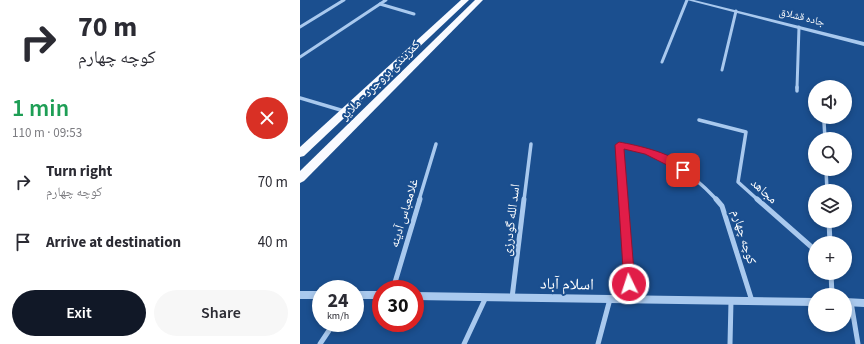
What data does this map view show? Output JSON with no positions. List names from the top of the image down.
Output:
{
  "streets": {
    "highway": ["کمربندی بروجرد - ملایر"],
    "street": [
      "جاده قشلاق",
      "مجاهد",
      "غلامعباس آدینه",
      "اسد الله گودرزی",
      "کوچه چهارم",
      "اسلام آباد"
    ]
  },
  "crossings": [
    ["اسد الله گودرزی", "اسلام آباد"],
    ["کوچه چهارم", "اسلام آباد"]
  ],
  "page": {
    "turn": ["70 m", "کوچه چهارم"],
    "map_buttons": ["+", "−"],
    "heading": ["1 min", "110 m · 09:53"],
    "list": [
      {
        "name": "Turn right",
        "note": "کوچه چهارم",
        "value": "70 m"
      },
      {
        "name": "Arrive at destination",
        "value": "40 m"
      }
    ],
    "speed": "24 km/h",
    "limit": "30",
    "buttons": ["Exit", "Share"]
  }
}
